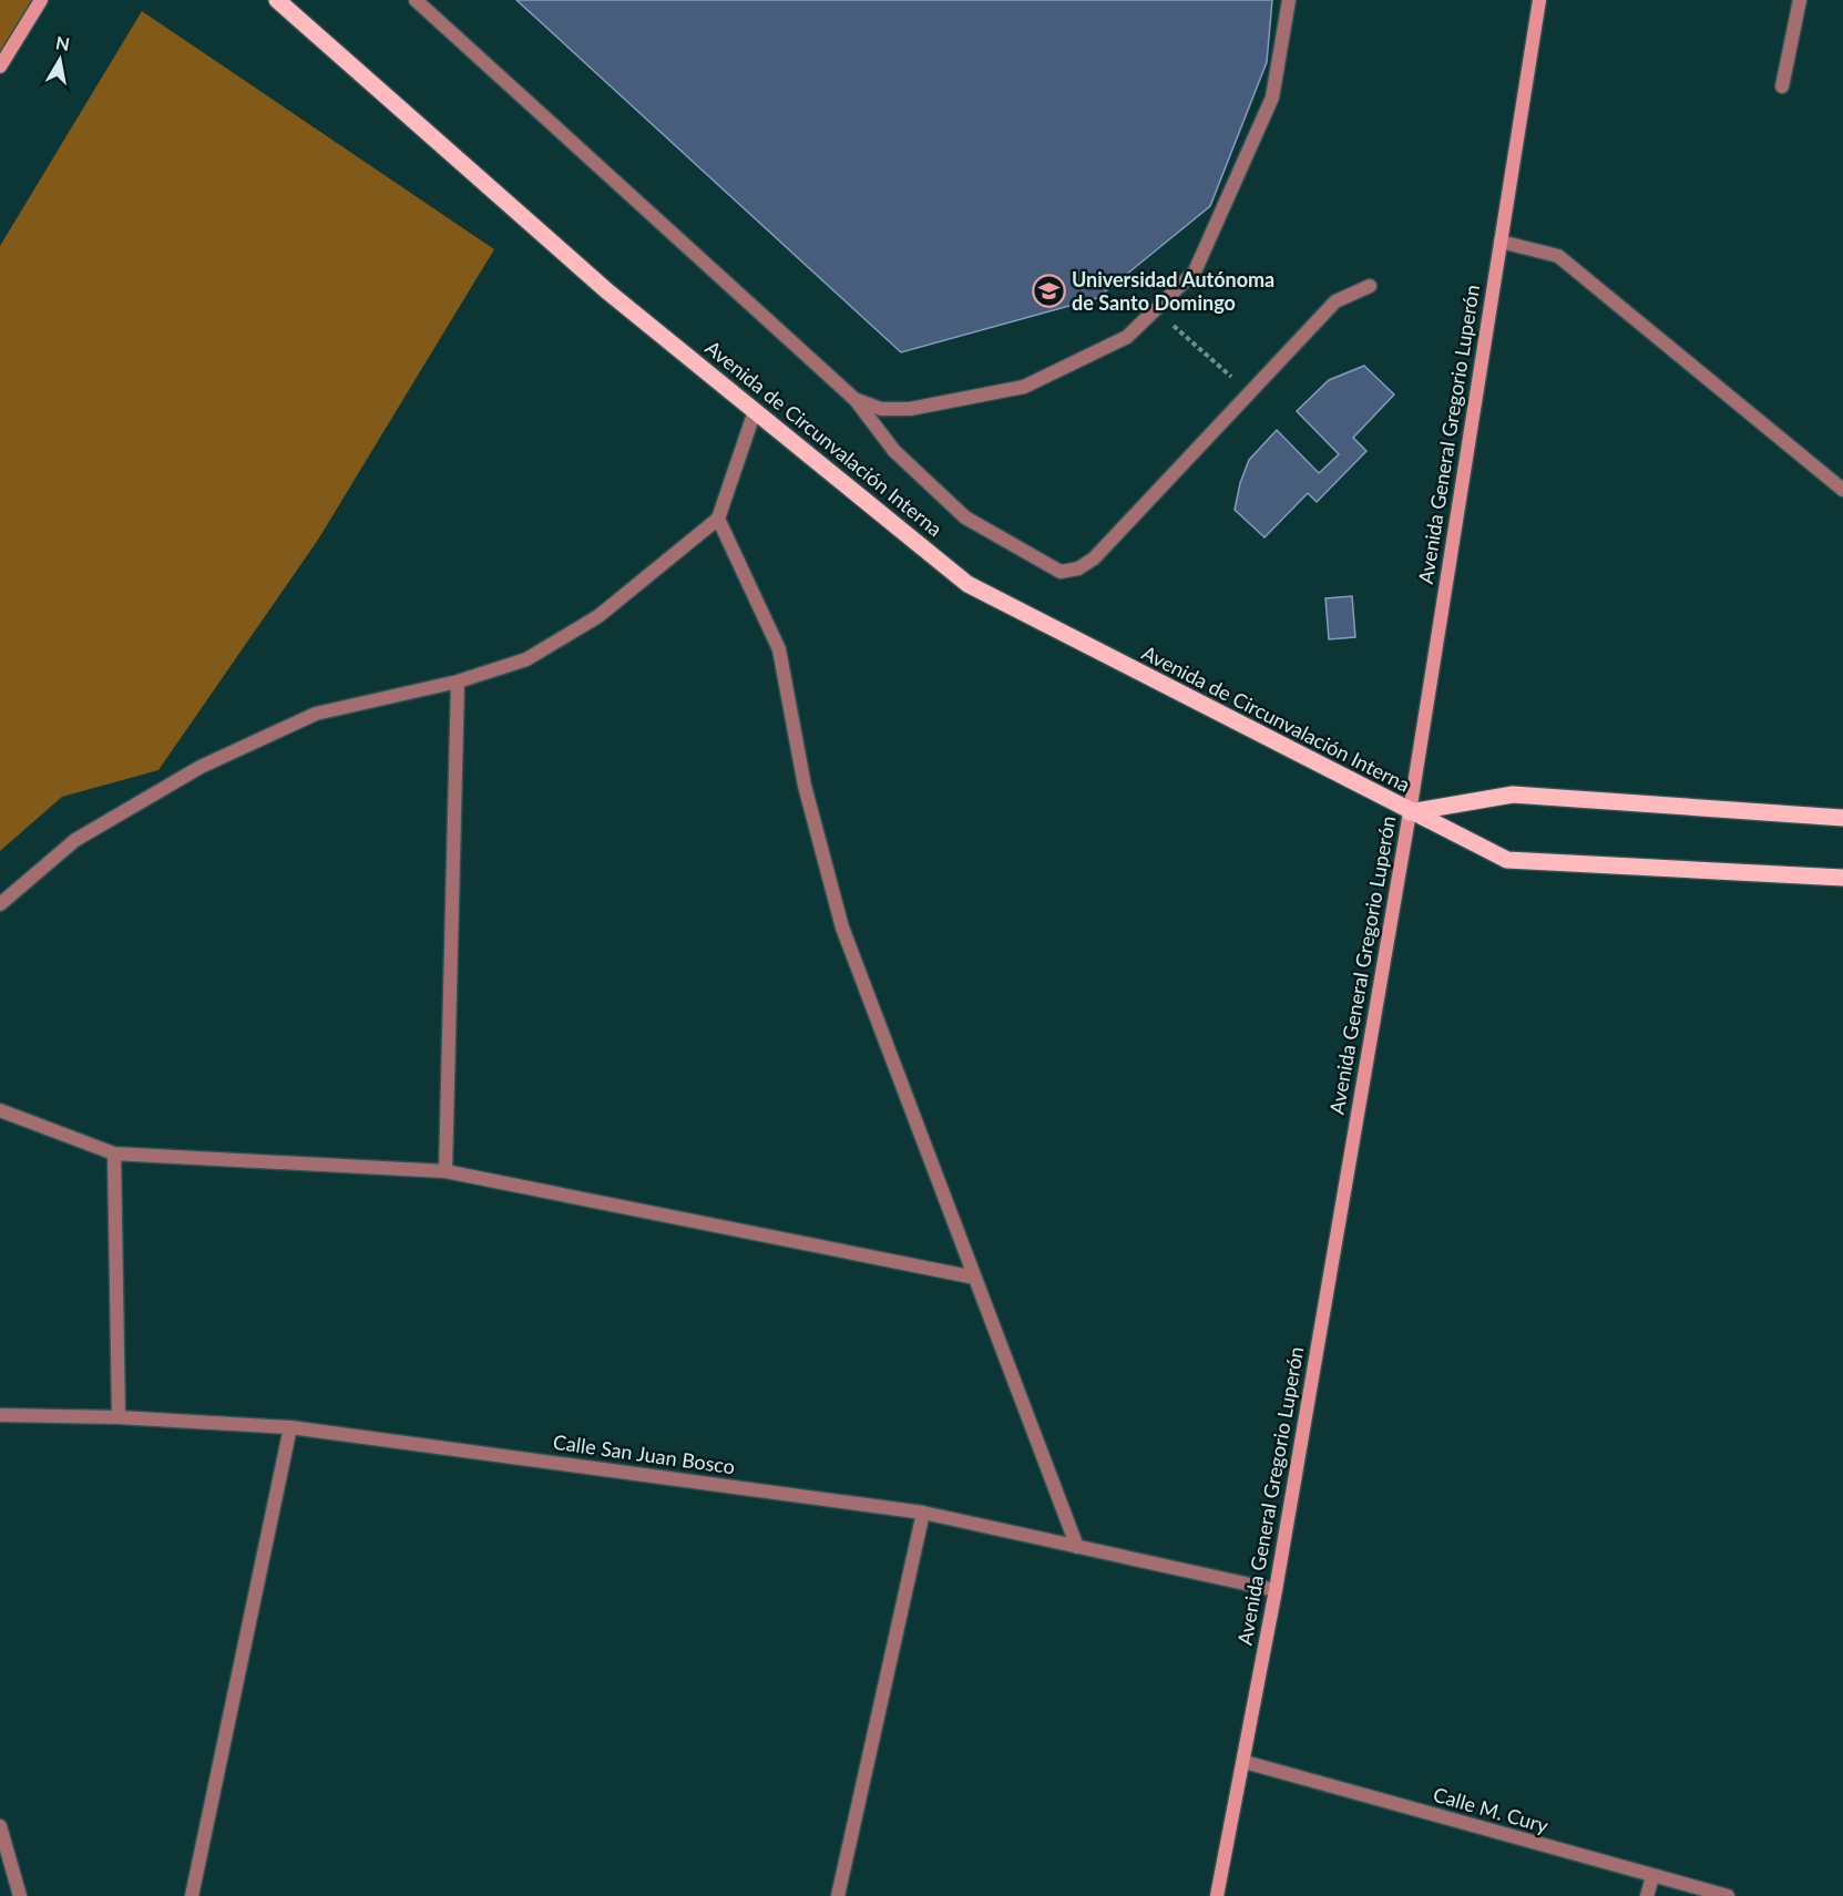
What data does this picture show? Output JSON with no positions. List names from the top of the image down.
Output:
{
  "streets": {
    "main road": ["Avenida General Gregorio Luperón", "Avenida de Circunvalación Interna"],
    "street": ["Calle San Juan Bosco", "Calle M. Cury"]
  },
  "crossings": [
    ["Avenida General Gregorio Luperón", "Avenida de Circunvalación Interna"],
    ["Avenida General Gregorio Luperón", "Calle San Juan Bosco"],
    ["Avenida General Gregorio Luperón", "Calle M. Cury"]
  ],
  "places": {
    "school or university": ["Universidad Autónoma de Santo Domingo"]
  },
  "north": "top"
}
